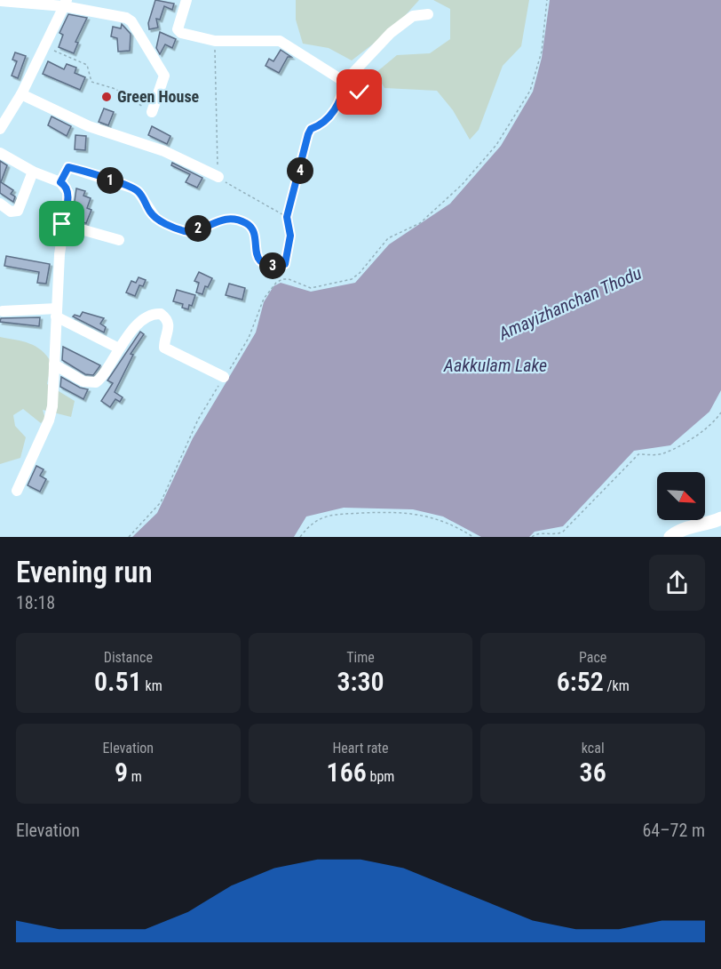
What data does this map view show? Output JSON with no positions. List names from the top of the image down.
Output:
{
  "water": ["Amayizhanchan Thodu", "Aakkulam Lake"],
  "places": ["Green House"],
  "north": "bottom right",
  "page": {
    "pins": [
      "4",
      "1",
      "2",
      "3"
    ],
    "heading": ["Evening run", "18:18"],
    "stats": [
      ["Distance", "0.51 km"],
      ["Time", "3:30"],
      ["Pace", "6:52 /km"],
      ["Elevation", "9 m"],
      ["Heart rate", "166 bpm"],
      ["kcal", "36"]
    ],
    "chart": ["Elevation", "64–72 m"]
  }
}
